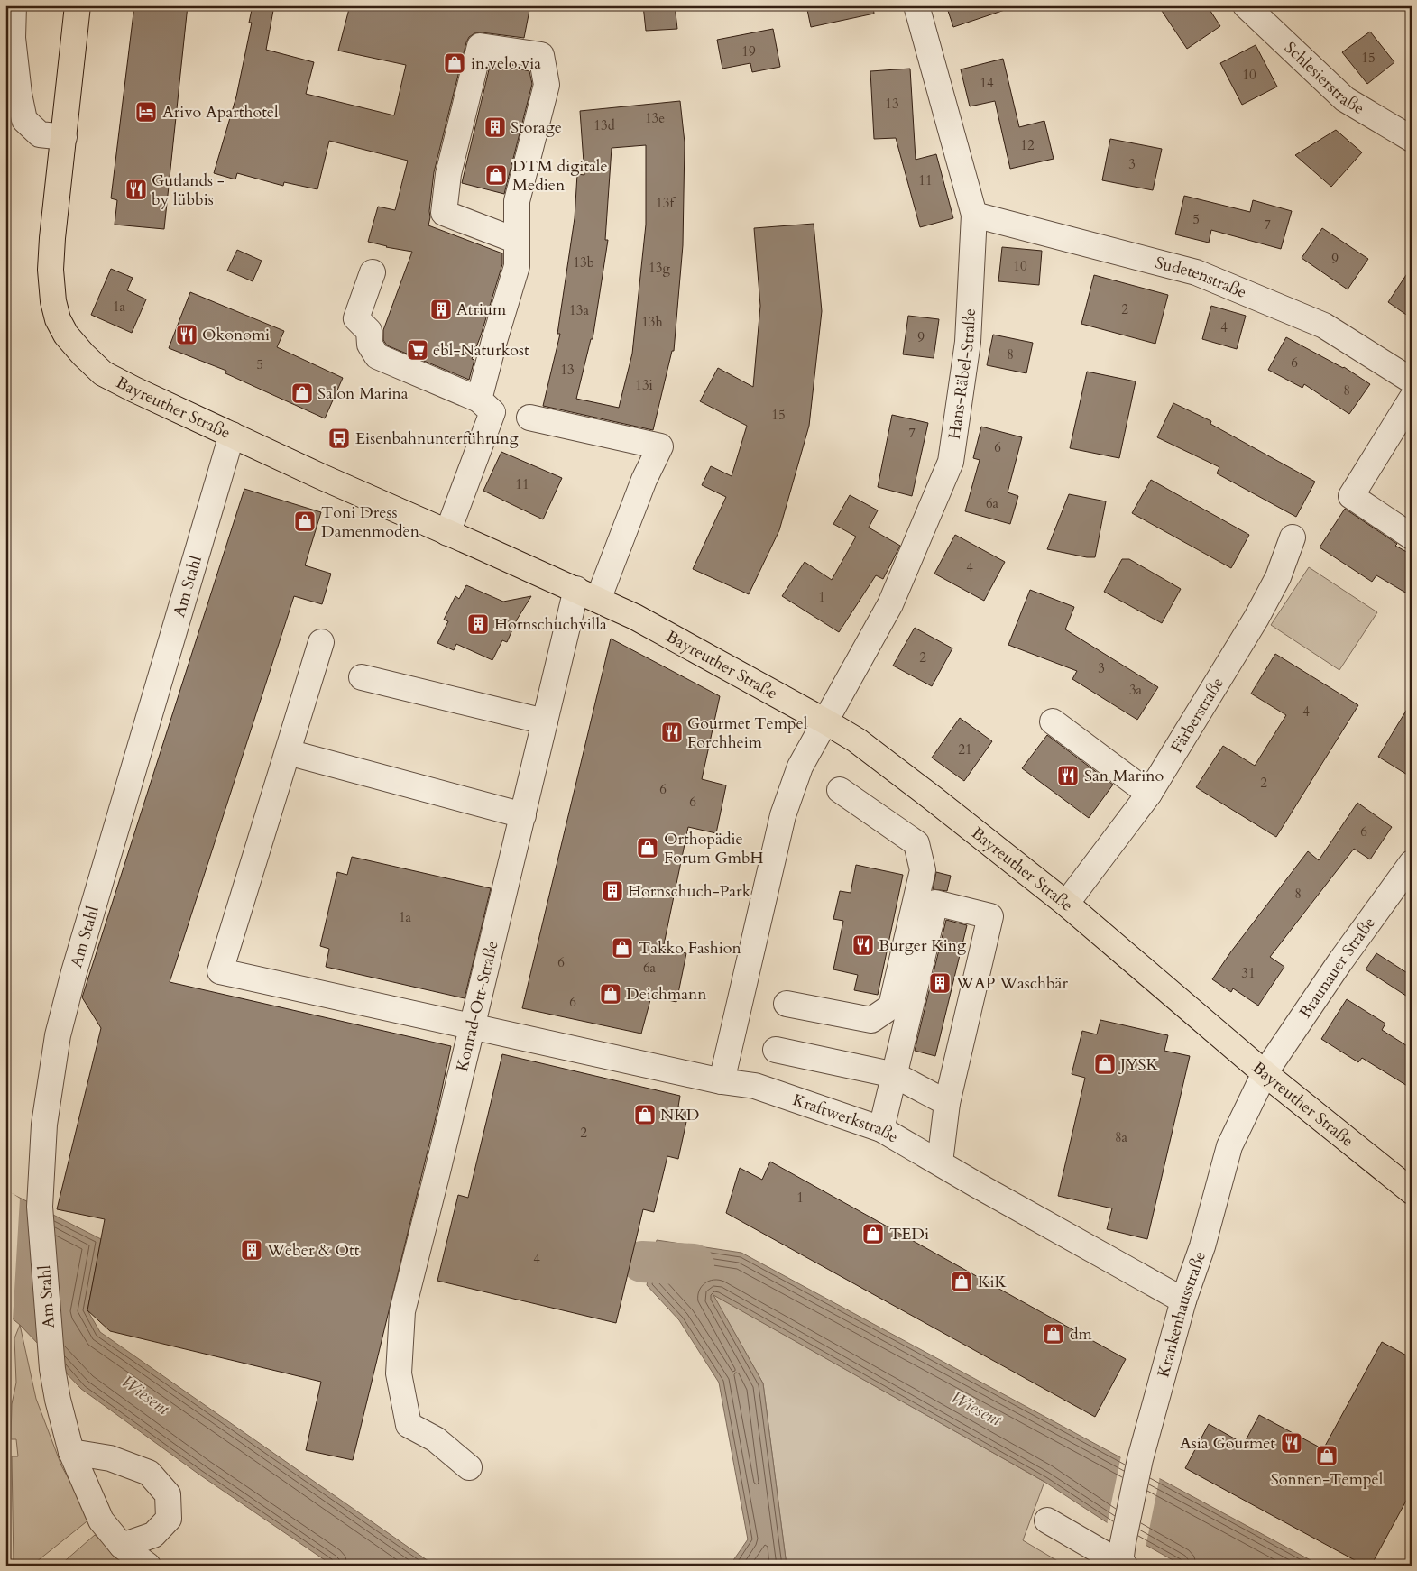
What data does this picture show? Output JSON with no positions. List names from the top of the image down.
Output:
{
  "streets": {
    "main road": ["Bayreuther Straße"],
    "street": [
      "Schlesierstraße",
      "Sudetenstraße",
      "Hans-Räbel-Straße",
      "Am Stahl",
      "Färberstraße",
      "Braunauer Straße",
      "Konrad-Ott-Straße",
      "Kraftwerkstraße",
      "Krankenhausstraße"
    ]
  },
  "crossings": [
    ["Sudetenstraße", "Hans-Räbel-Straße"],
    ["Hans-Räbel-Straße", "Bayreuther Straße"],
    ["Hans-Räbel-Straße", "Kraftwerkstraße"],
    ["Bayreuther Straße", "Am Stahl"],
    ["Bayreuther Straße", "Färberstraße"],
    ["Bayreuther Straße", "Braunauer Straße"],
    ["Bayreuther Straße", "Konrad-Ott-Straße"],
    ["Bayreuther Straße", "Krankenhausstraße"],
    ["Braunauer Straße", "Krankenhausstraße"],
    ["Konrad-Ott-Straße", "Kraftwerkstraße"],
    ["Kraftwerkstraße", "Krankenhausstraße"]
  ],
  "water": ["Wiesent"],
  "places": {
    "shop": [
      "in.velo.via",
      "DTM digitale Medien",
      "Salon Marina",
      "Toni Dress Damenmoden",
      "Orthopädie Forum GmbH",
      "Takko Fashion",
      "Deichmann",
      "JYSK",
      "NKD",
      "TEDi",
      "KiK",
      "dm",
      "Sonnen-Tempel"
    ],
    "hotel": ["Arivo Aparthotel"],
    "building": [
      "Storage",
      "Atrium",
      "Hornschuchvilla",
      "Hornschuch-Park",
      "WAP Waschbär",
      "Weber & Ott"
    ],
    "restaurant": [
      "Gutlands - by lübbis",
      "Okonomi",
      "Gourmet Tempel Forchheim",
      "San Marino",
      "Burger King",
      "Asia Gourmet"
    ],
    "supermarket": ["ebl-Naturkost"],
    "bus stop": ["Eisenbahnunterführung"]
  },
  "house_numbers": [
    "19",
    "15",
    "10",
    "14",
    "13",
    "13e",
    "13d",
    "12",
    "3",
    "11",
    "13f",
    "5",
    "7",
    "9",
    "13b",
    "10",
    "13g",
    "1a",
    "2",
    "13a",
    "13h",
    "4",
    "9",
    "8",
    "6",
    "5",
    "13",
    "13i",
    "8",
    "15",
    "7",
    "6",
    "11",
    "6a",
    "4",
    "1",
    "2",
    "3",
    "3a",
    "4",
    "21",
    "2",
    "6",
    "6",
    "6",
    "8",
    "1a",
    "6",
    "6a",
    "31",
    "6",
    "2",
    "8a",
    "1",
    "4"
  ]
}
